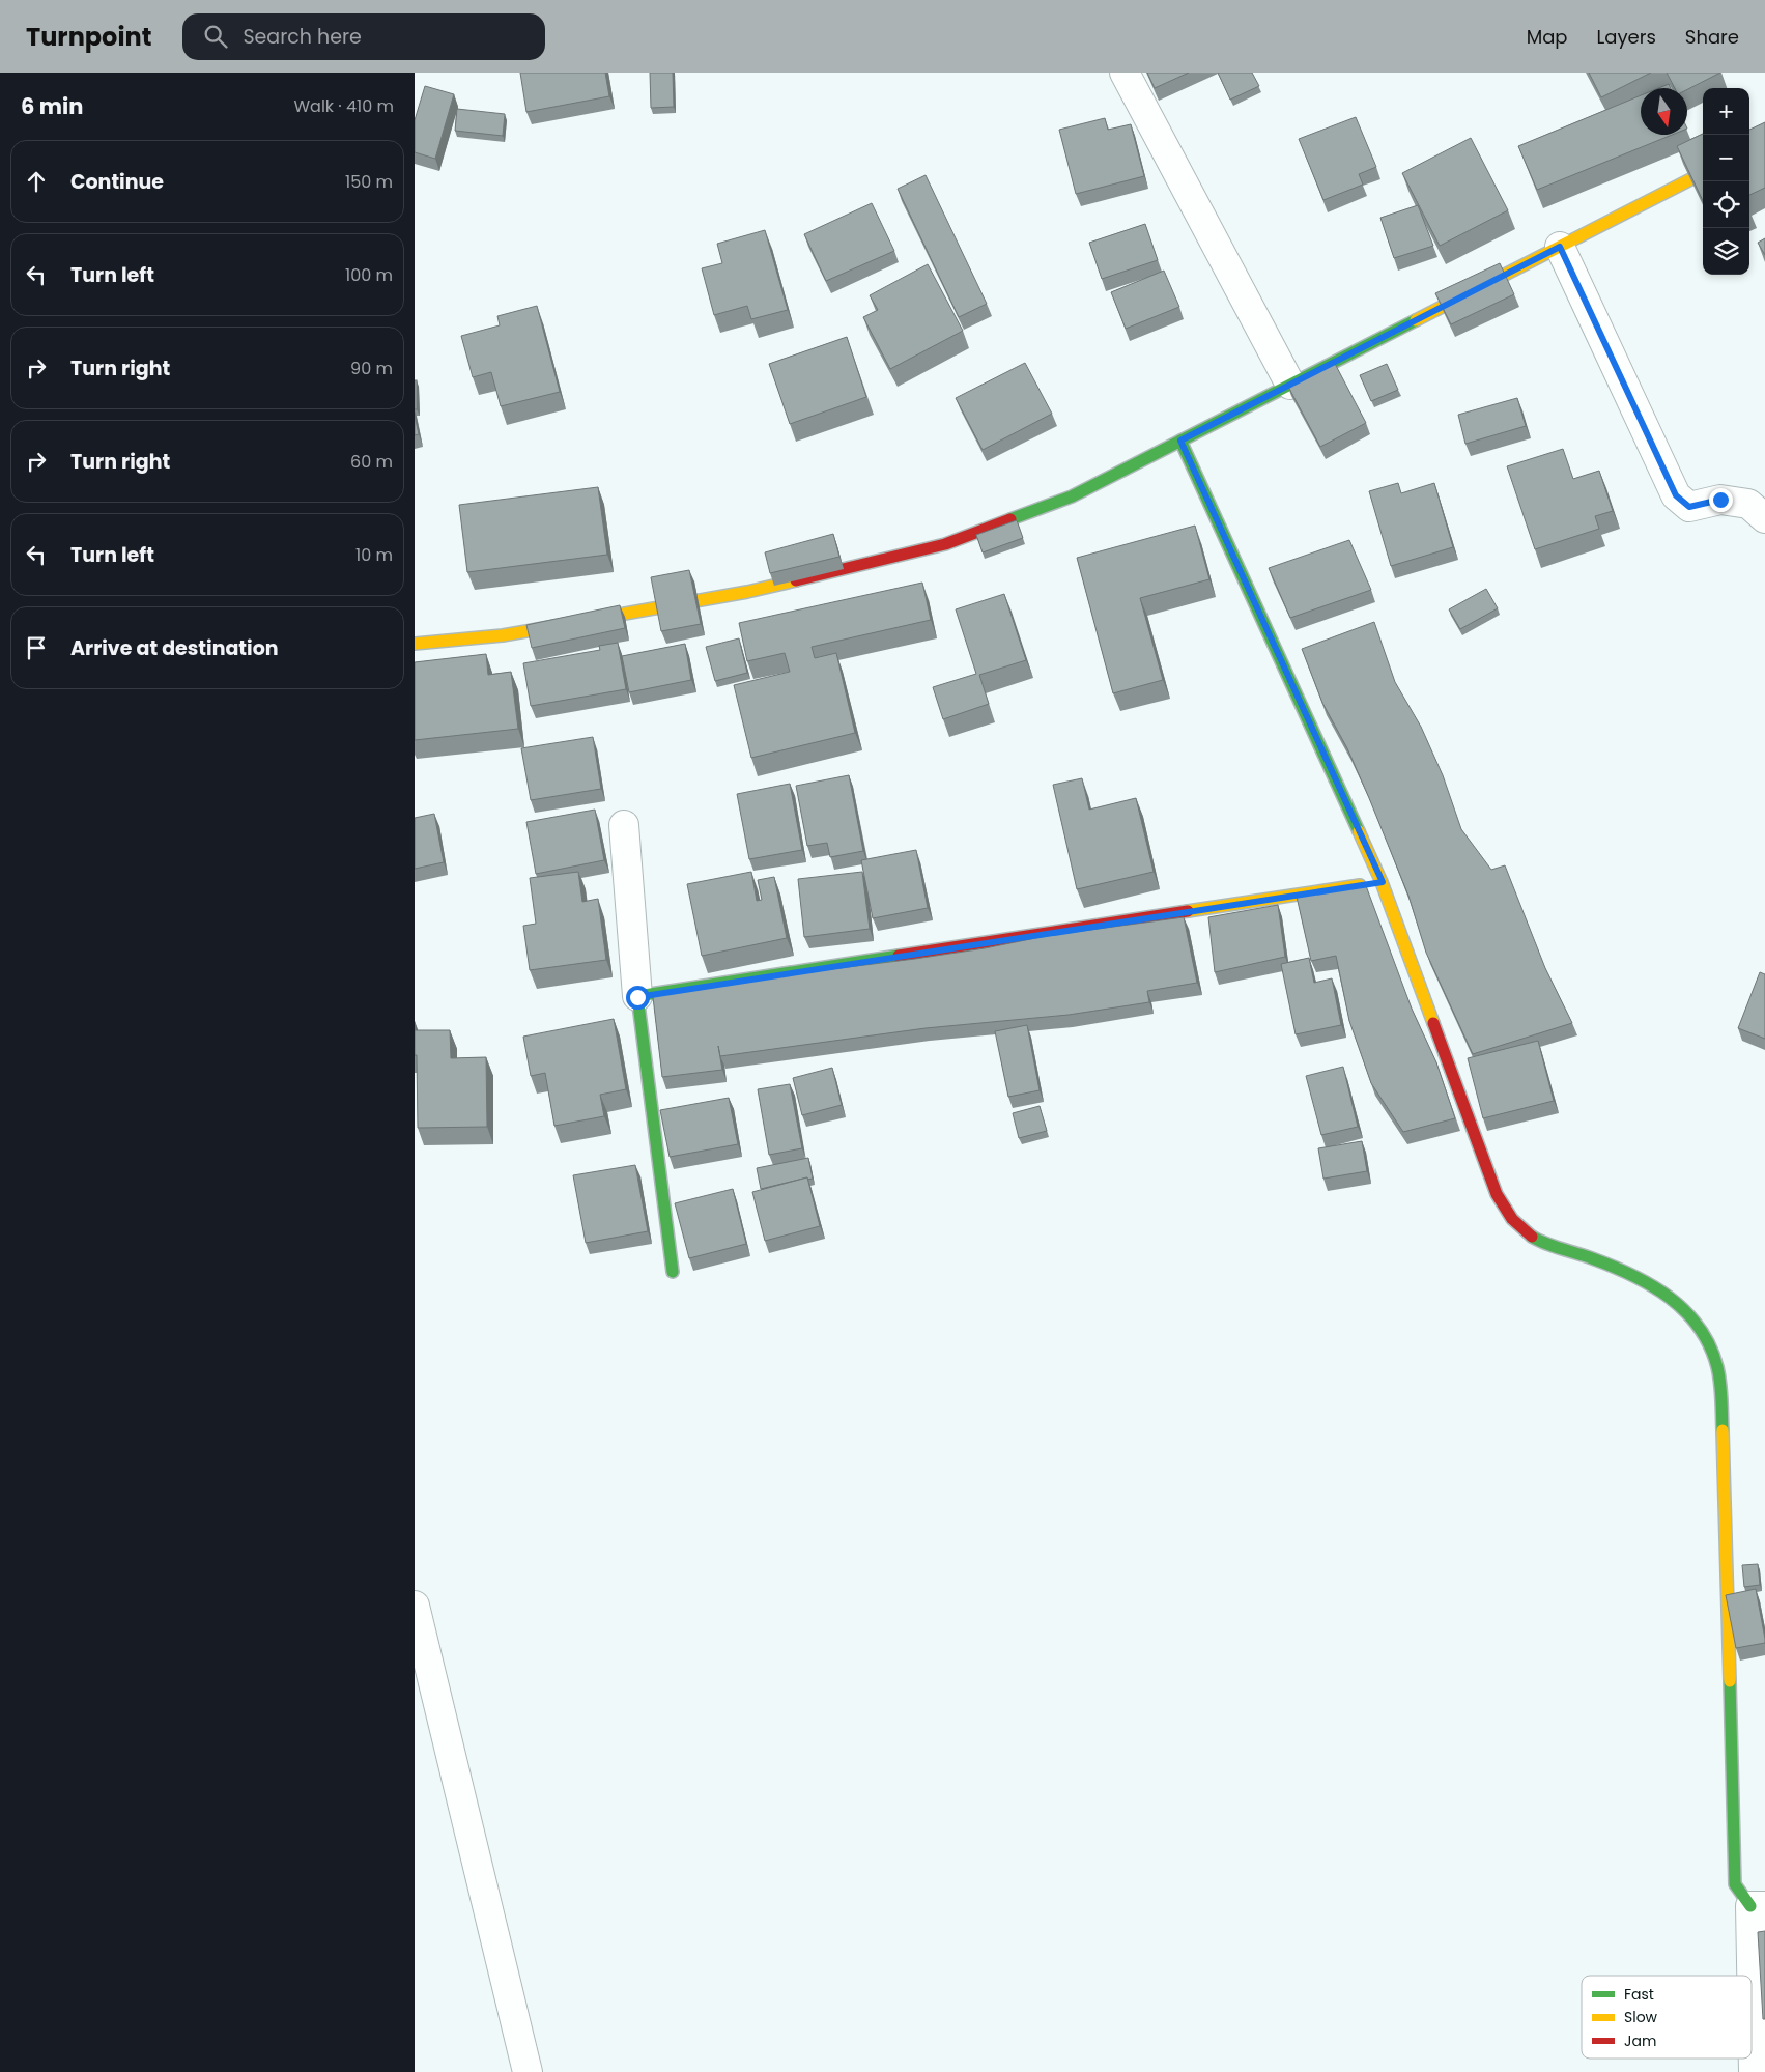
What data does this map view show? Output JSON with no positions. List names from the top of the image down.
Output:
{
  "legend": ["Fast", "Slow", "Jam"],
  "north": "bottom",
  "page": {
    "header": "Turnpoint",
    "search": "Search here",
    "nav": ["Map", "Layers", "Share"],
    "heading": ["6 min", "Walk · 410 m"],
    "map_buttons": ["+", "−"],
    "list": [
      ["Continue", "150 m"],
      ["Turn left", "100 m"],
      ["Turn right", "90 m"],
      ["Turn right", "60 m"],
      ["Turn left", "10 m"],
      "Arrive at destination"
    ]
  }
}
